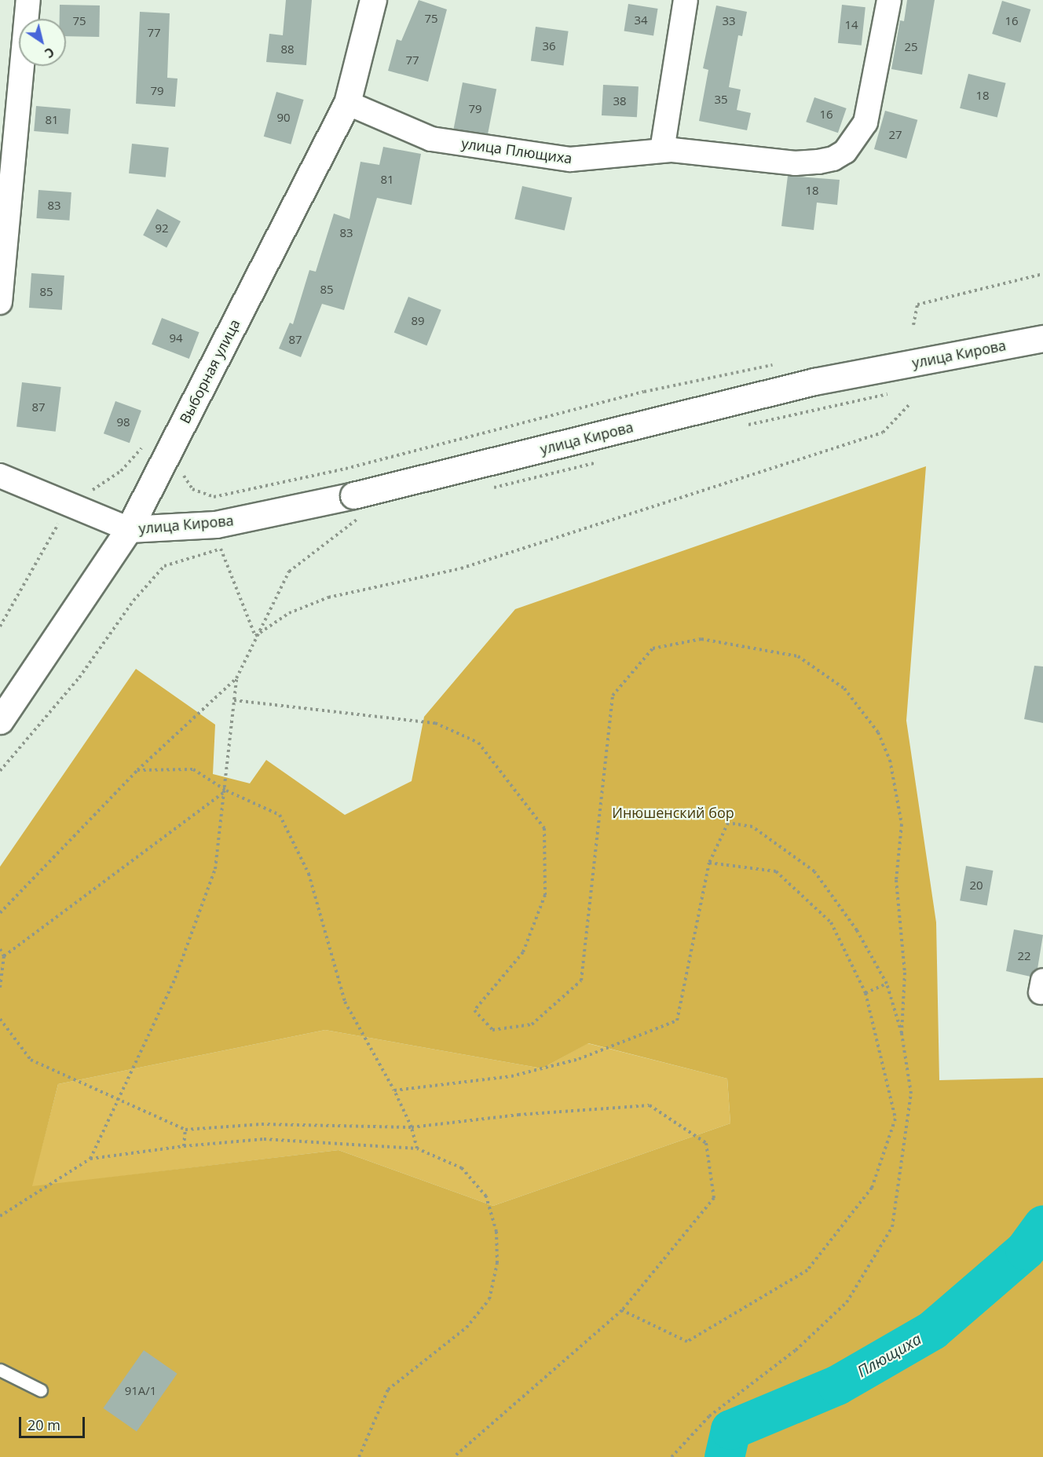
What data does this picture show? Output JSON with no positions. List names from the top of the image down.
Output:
{
  "streets": {
    "main road": ["улица Кирова", "Выборная улица"],
    "street": ["улица Плющиха"]
  },
  "crossings": [
    ["улица Плющиха", "Выборная улица"],
    ["улица Кирова", "Выборная улица"]
  ],
  "water": ["Плющиха"],
  "parks": ["Инюшенский бор"],
  "house_numbers": [
    "75",
    "34",
    "75",
    "33",
    "16",
    "14",
    "77",
    "36",
    "25",
    "88",
    "77",
    "79",
    "18",
    "35",
    "38",
    "79",
    "16",
    "90",
    "81",
    "27",
    "81",
    "18",
    "83",
    "92",
    "83",
    "85",
    "85",
    "89",
    "94",
    "87",
    "87",
    "98",
    "20",
    "22",
    "91А/1"
  ],
  "scale_bar": "20 m",
  "north": "bottom right"
}
